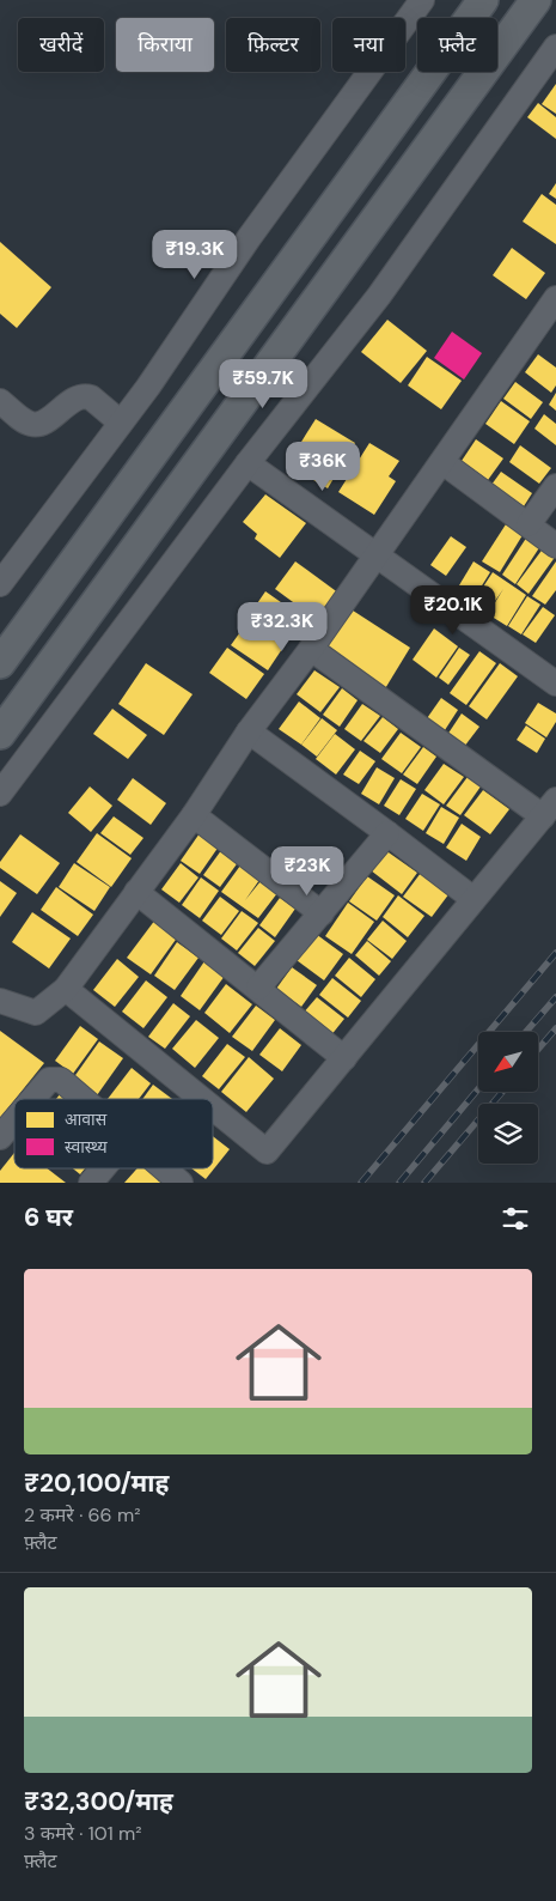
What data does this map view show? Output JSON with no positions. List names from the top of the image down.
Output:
{
  "legend": ["आवास", "स्वास्थ्य"],
  "north": "bottom left",
  "page": {
    "chip": [
      "खरीदें",
      "किराया",
      "फ़िल्टर",
      "नया",
      "फ़्लैट"
    ],
    "price": [
      "₹19.3K",
      "₹59.7K",
      "₹36K",
      "₹20.1K",
      "₹32.3K",
      "₹23K"
    ],
    "heading": "6 घर",
    "list": [
      {
        "name": "₹20,100/माह",
        "note": "2 कमरे · 66 m² · फ़्लैट"
      },
      {
        "name": "₹32,300/माह",
        "note": "3 कमरे · 101 m² · फ़्लैट"
      }
    ]
  }
}
